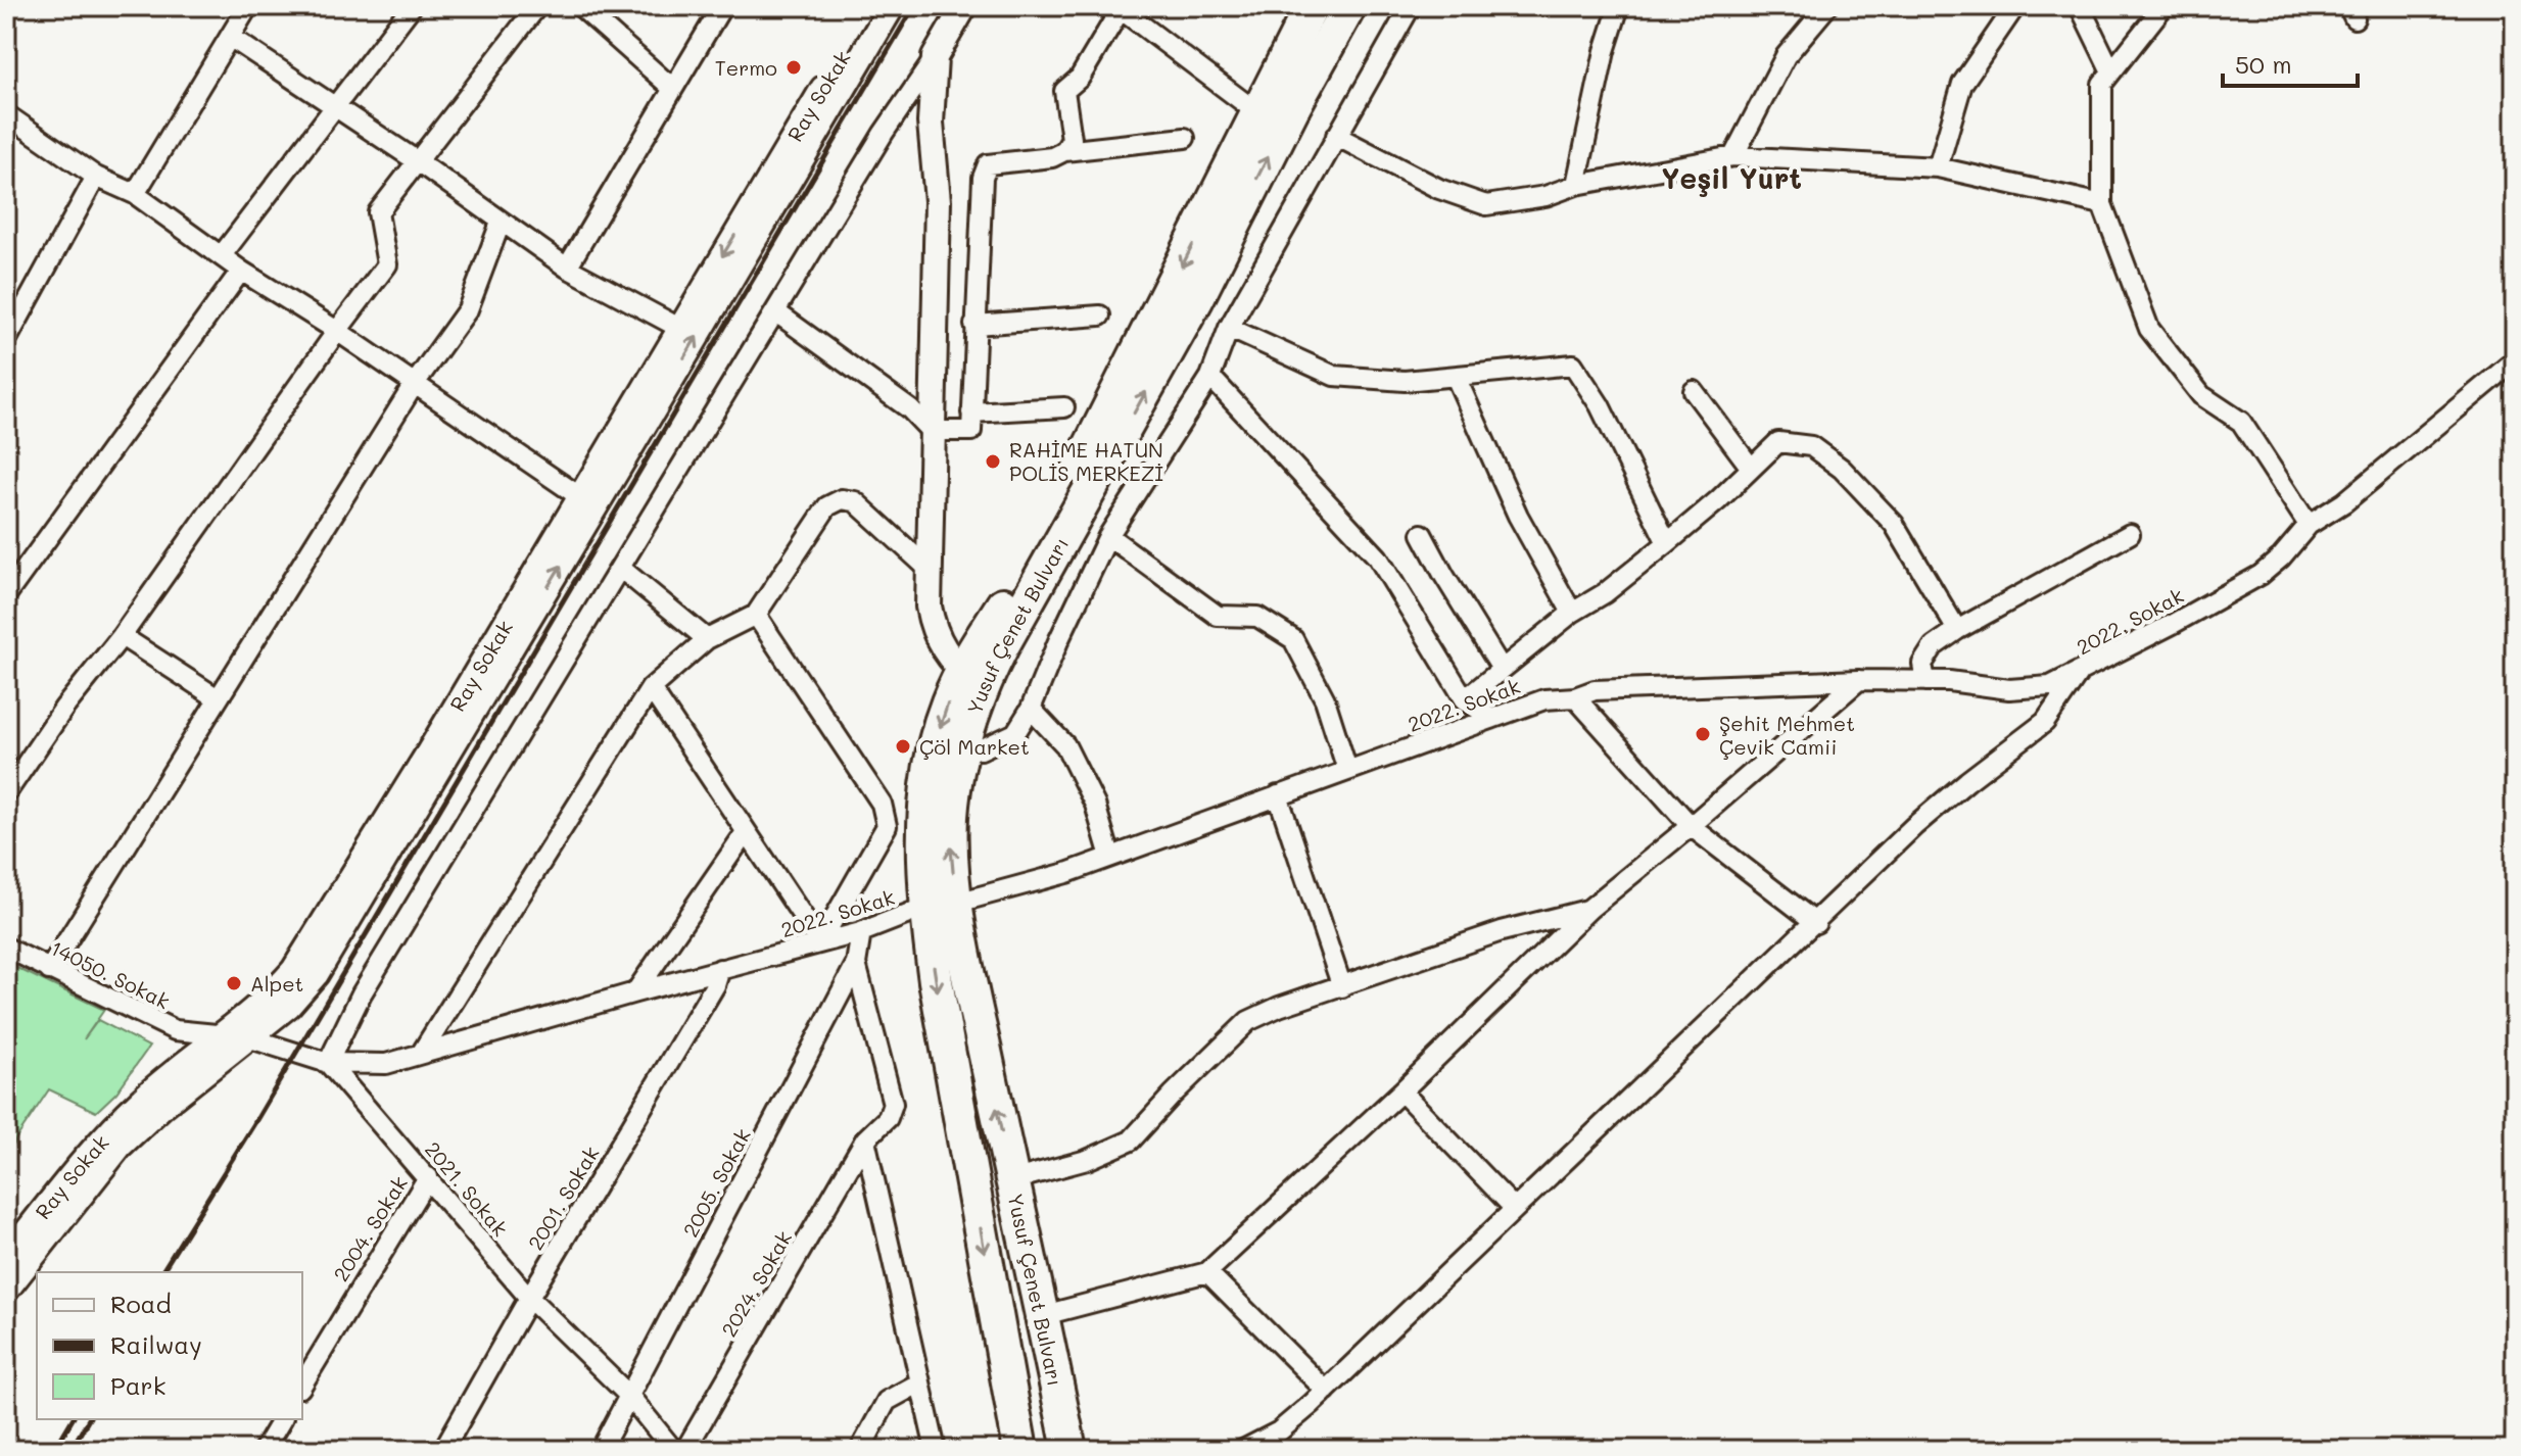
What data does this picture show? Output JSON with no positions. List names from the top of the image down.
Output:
{
  "streets": {
    "highway": ["Yusuf Çenet Bulvarı"],
    "street": [
      "Ray Sokak",
      "2022. Sokak",
      "14050. Sokak",
      "2005. Sokak",
      "2021. Sokak",
      "2001. Sokak",
      "2004. Sokak",
      "2024. Sokak"
    ]
  },
  "crossings": [
    ["Ray Sokak", "14050. Sokak"],
    ["2022. Sokak", "Yusuf Çenet Bulvarı"],
    ["2022. Sokak", "14050. Sokak"],
    ["2022. Sokak", "2005. Sokak"],
    ["2022. Sokak", "2021. Sokak"],
    ["2022. Sokak", "2001. Sokak"],
    ["14050. Sokak", "2021. Sokak"],
    ["2005. Sokak", "2021. Sokak"],
    ["2005. Sokak", "2024. Sokak"],
    ["2021. Sokak", "2001. Sokak"],
    ["2021. Sokak", "2004. Sokak"]
  ],
  "districts": ["Yeşil Yurt"],
  "places": [
    "Termo",
    "RAHİME HATUN POLİS MERKEZİ",
    "Şehit Mehmet Çevik Camii",
    "Çöl Market",
    "Alpet"
  ],
  "legend": ["Road", "Railway", "Park"],
  "scale_bar": "50 m"
}
